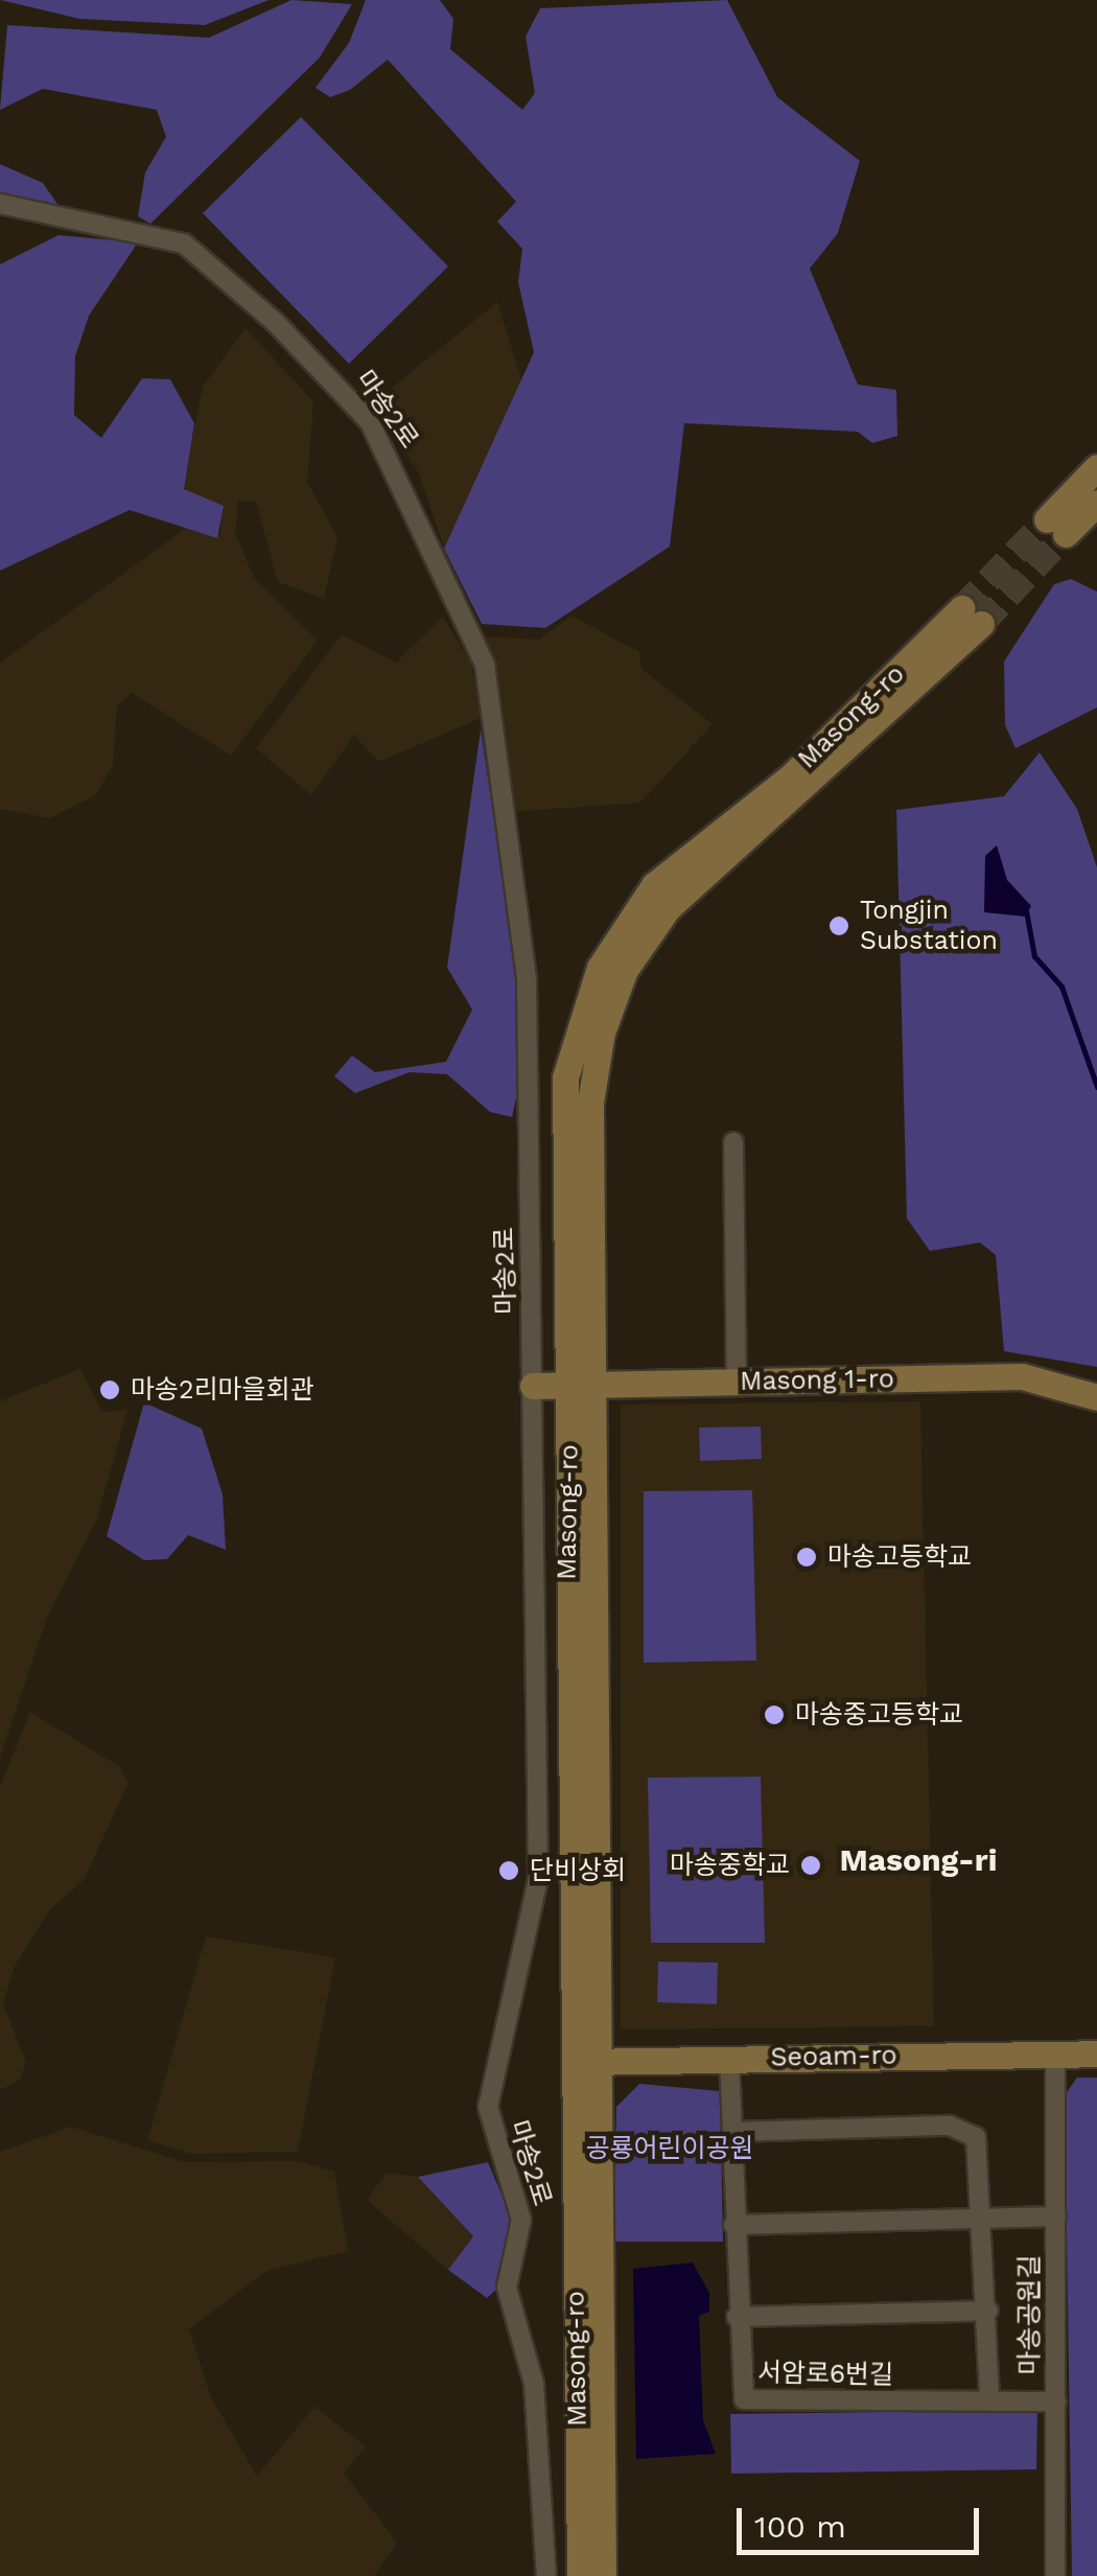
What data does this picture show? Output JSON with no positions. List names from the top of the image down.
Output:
{
  "streets": {
    "street": [
      "마송2로",
      "Masong-ro",
      "Masong 1-ro",
      "Seoam-ro",
      "마송공원길",
      "서암로6번길"
    ]
  },
  "crossings": [
    ["마송2로", "Masong 1-ro"],
    ["Masong-ro", "Masong 1-ro"],
    ["Masong-ro", "Seoam-ro"],
    ["Seoam-ro", "마송공원길"],
    ["Seoam-ro", "서암로6번길"],
    ["마송공원길", "서암로6번길"]
  ],
  "districts": ["Masong-ri"],
  "parks": ["공룡어린이공원"],
  "places": [
    "Tongjin Substation",
    "마송2리마을회관",
    "마송고등학교",
    "마송중고등학교",
    "마송중학교",
    "단비상회"
  ],
  "scale_bar": "100 m"
}
